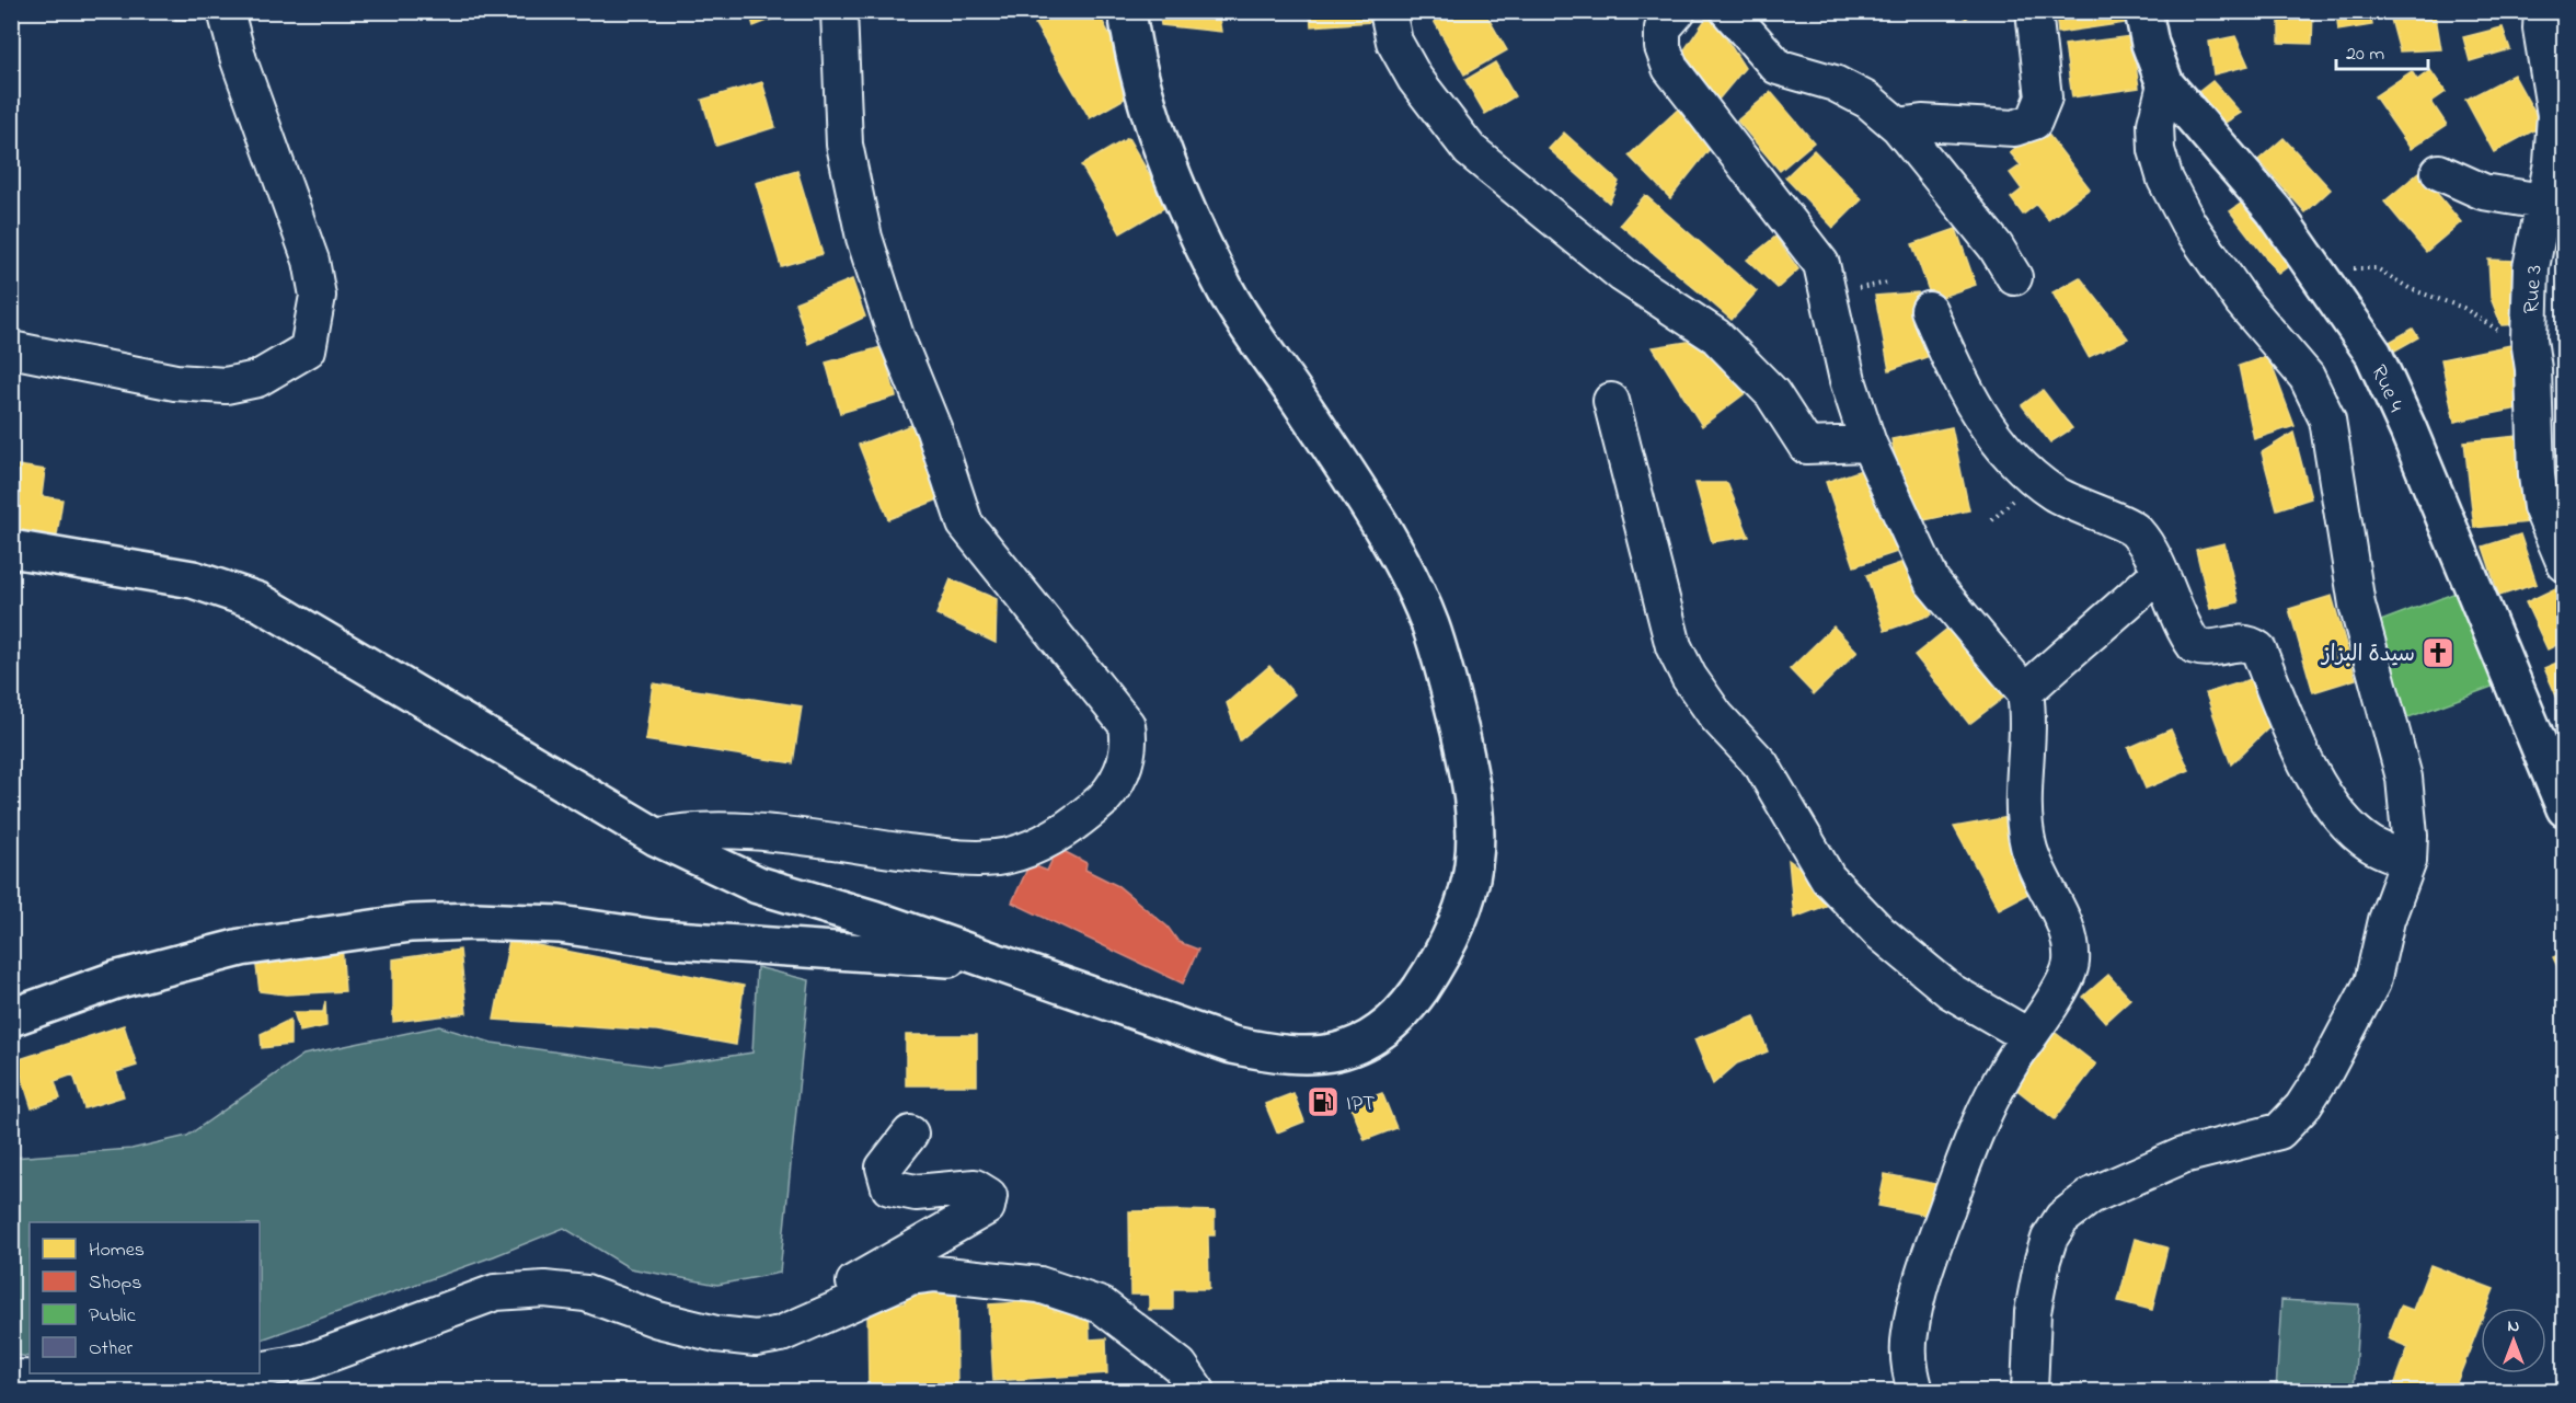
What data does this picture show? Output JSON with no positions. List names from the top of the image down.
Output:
{
  "streets": {
    "street": ["Rue 3", "Rue 4"]
  },
  "places": {
    "church": ["سيدة البزاز"],
    "fuel station": ["IPT"]
  },
  "legend": [
    "Homes",
    "Shops",
    "Public",
    "Other"
  ],
  "scale_bar": "20 m",
  "north": "top"
}
